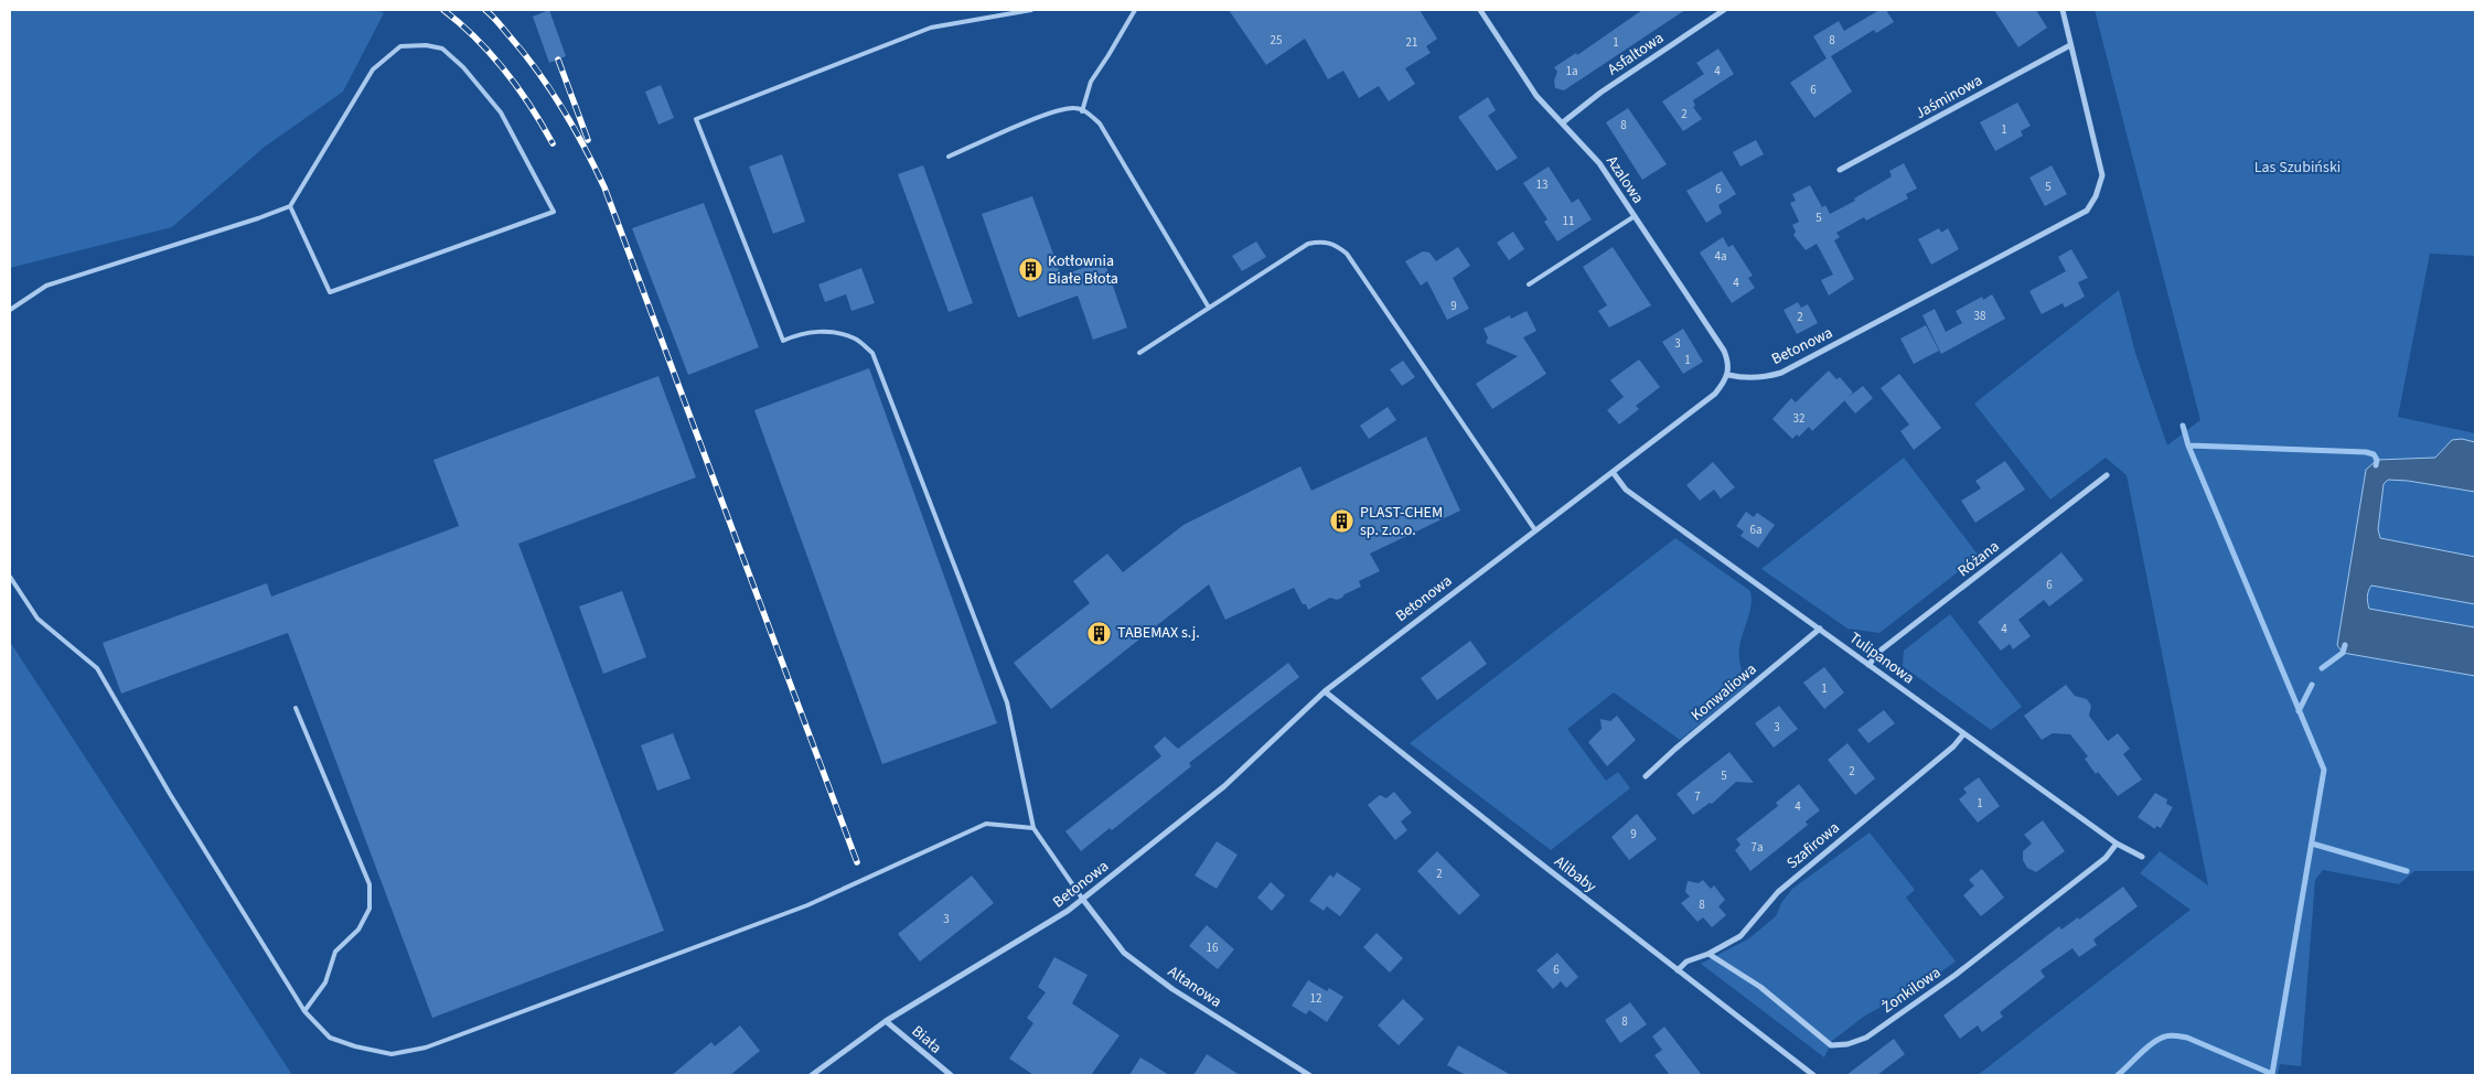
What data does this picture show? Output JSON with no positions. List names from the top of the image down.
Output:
{
  "streets": {
    "street": [
      "Asfaltowa",
      "Jaśminowa",
      "Azalowa",
      "Betonowa",
      "Różana",
      "Tulipanowa",
      "Konwaliowa",
      "Szafirowa",
      "Alibaby",
      "Altanowa",
      "Żonkilowa",
      "Biała"
    ]
  },
  "crossings": [
    ["Asfaltowa", "Azalowa"],
    ["Jaśminowa", "Betonowa"],
    ["Azalowa", "Betonowa"],
    ["Betonowa", "Tulipanowa"],
    ["Betonowa", "Alibaby"],
    ["Betonowa", "Altanowa"],
    ["Betonowa", "Biała"],
    ["Różana", "Tulipanowa"],
    ["Tulipanowa", "Konwaliowa"],
    ["Tulipanowa", "Szafirowa"],
    ["Tulipanowa", "Żonkilowa"],
    ["Szafirowa", "Alibaby"],
    ["Szafirowa", "Żonkilowa"]
  ],
  "parks": ["Las Szubiński"],
  "places": {
    "building": ["Kotłownia Białe Błota", "PLAST-CHEM sp. z.o.o.", "TABEMAX s.j."]
  },
  "house_numbers": [
    "25",
    "8",
    "21",
    "1",
    "1a",
    "4",
    "6",
    "2",
    "8",
    "1",
    "13",
    "5",
    "6",
    "5",
    "11",
    "4a",
    "4",
    "9",
    "38",
    "2",
    "3",
    "1",
    "32",
    "6a",
    "6",
    "4",
    "1",
    "3",
    "2",
    "5",
    "7",
    "1",
    "4",
    "9",
    "7a",
    "2",
    "8",
    "3",
    "16",
    "6",
    "12",
    "8"
  ]
}
